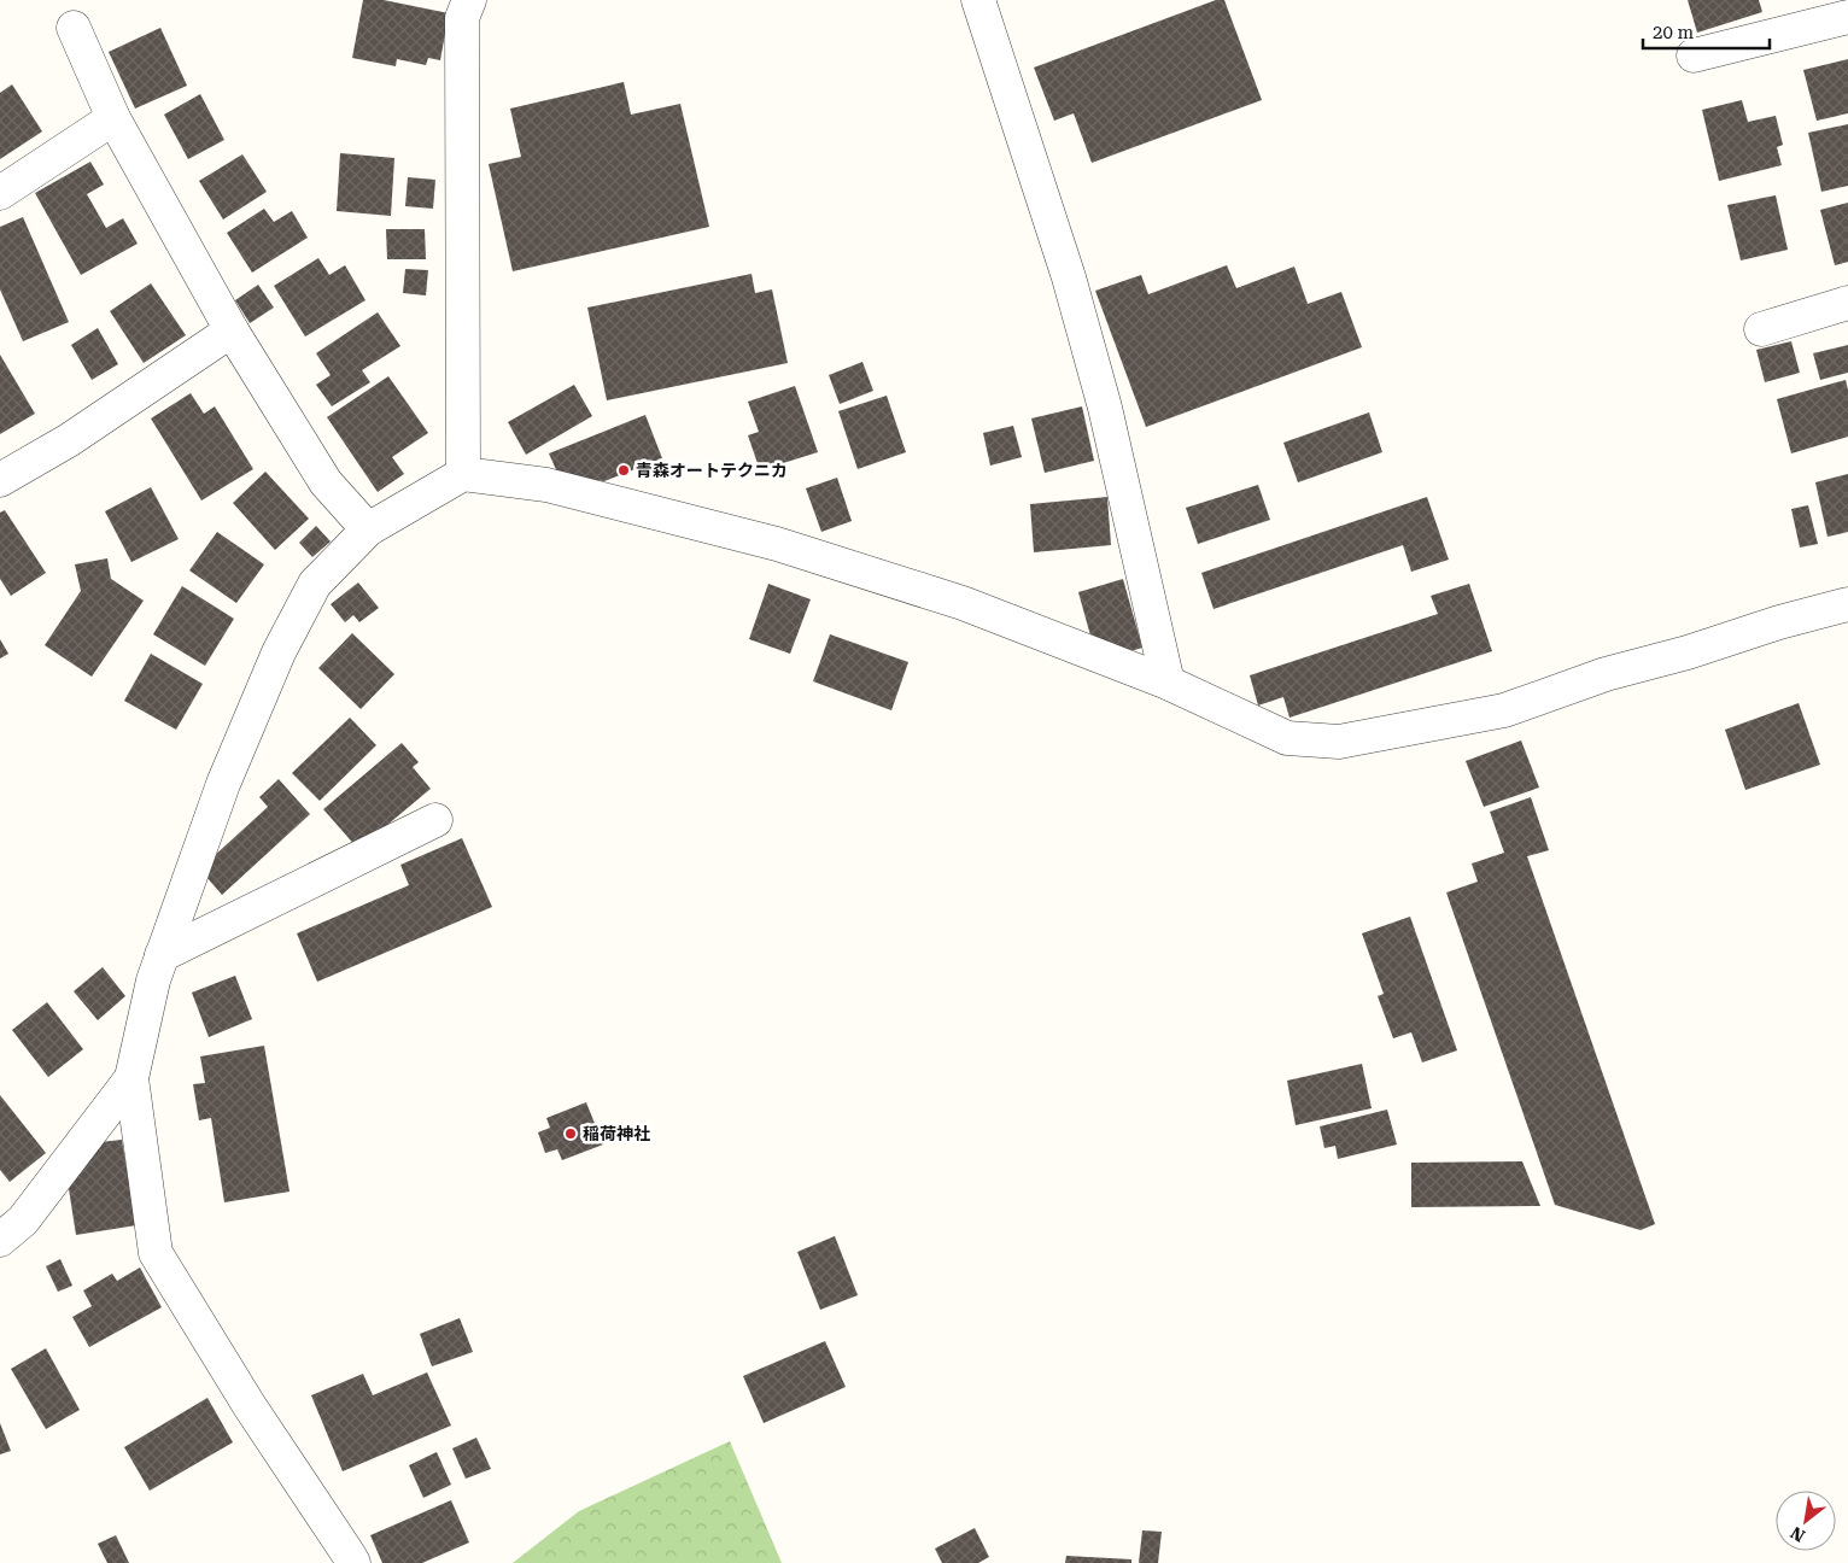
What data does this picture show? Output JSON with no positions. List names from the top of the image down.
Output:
{
  "places": ["青森オートテクニカ", "稲荷神社"],
  "scale_bar": "20 m",
  "north": "bottom left"
}
